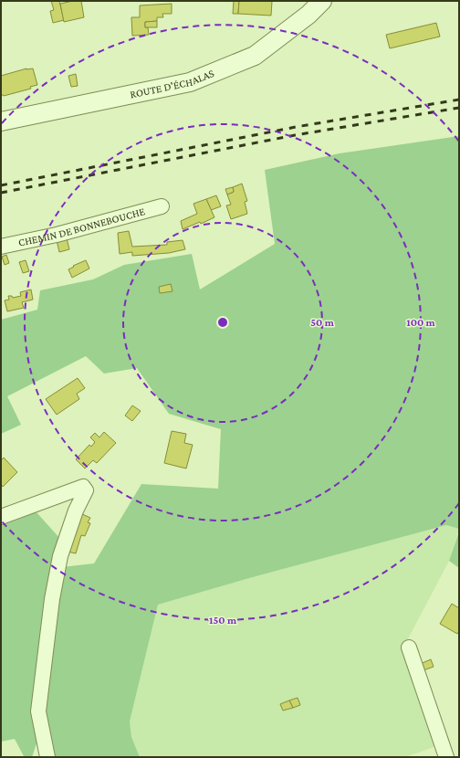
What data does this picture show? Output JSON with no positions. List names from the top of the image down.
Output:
{
  "streets": {
    "street": ["ROUTE D'ÉCHALAS", "CHEMIN DE BONNEBOUCHE"]
  },
  "rings": ["50 m", "100 m", "150 m"]
}
